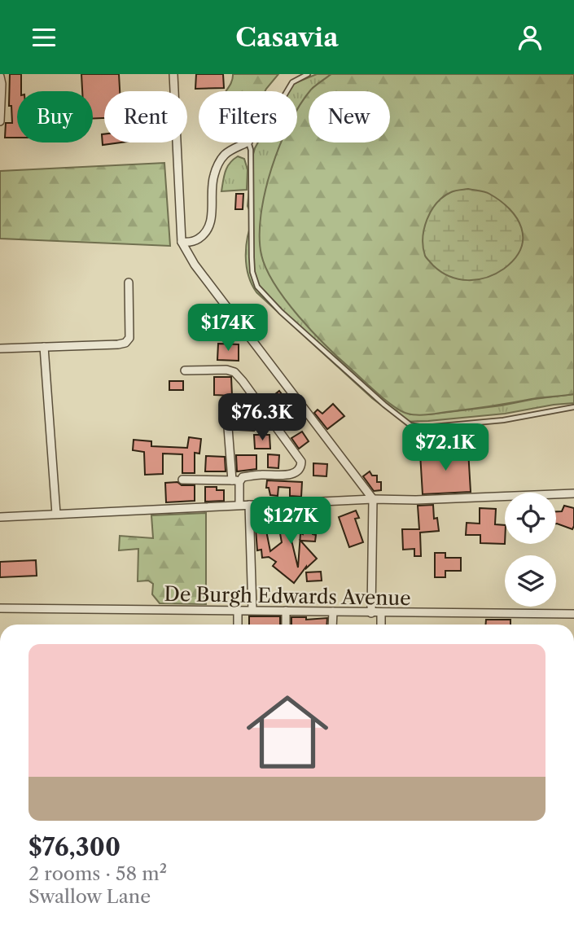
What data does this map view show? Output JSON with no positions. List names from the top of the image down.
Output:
{
  "streets": {
    "street": ["De Burgh Edwards Avenue"]
  },
  "page": {
    "header": "Casavia",
    "chip": [
      "Buy",
      "Rent",
      "Filters",
      "New"
    ],
    "price": [
      "$174K",
      "$76.3K",
      "$72.1K",
      "$127K"
    ],
    "list": [
      {
        "name": "$76,300",
        "note": "2 rooms · 58 m² · Swallow Lane"
      }
    ]
  }
}
